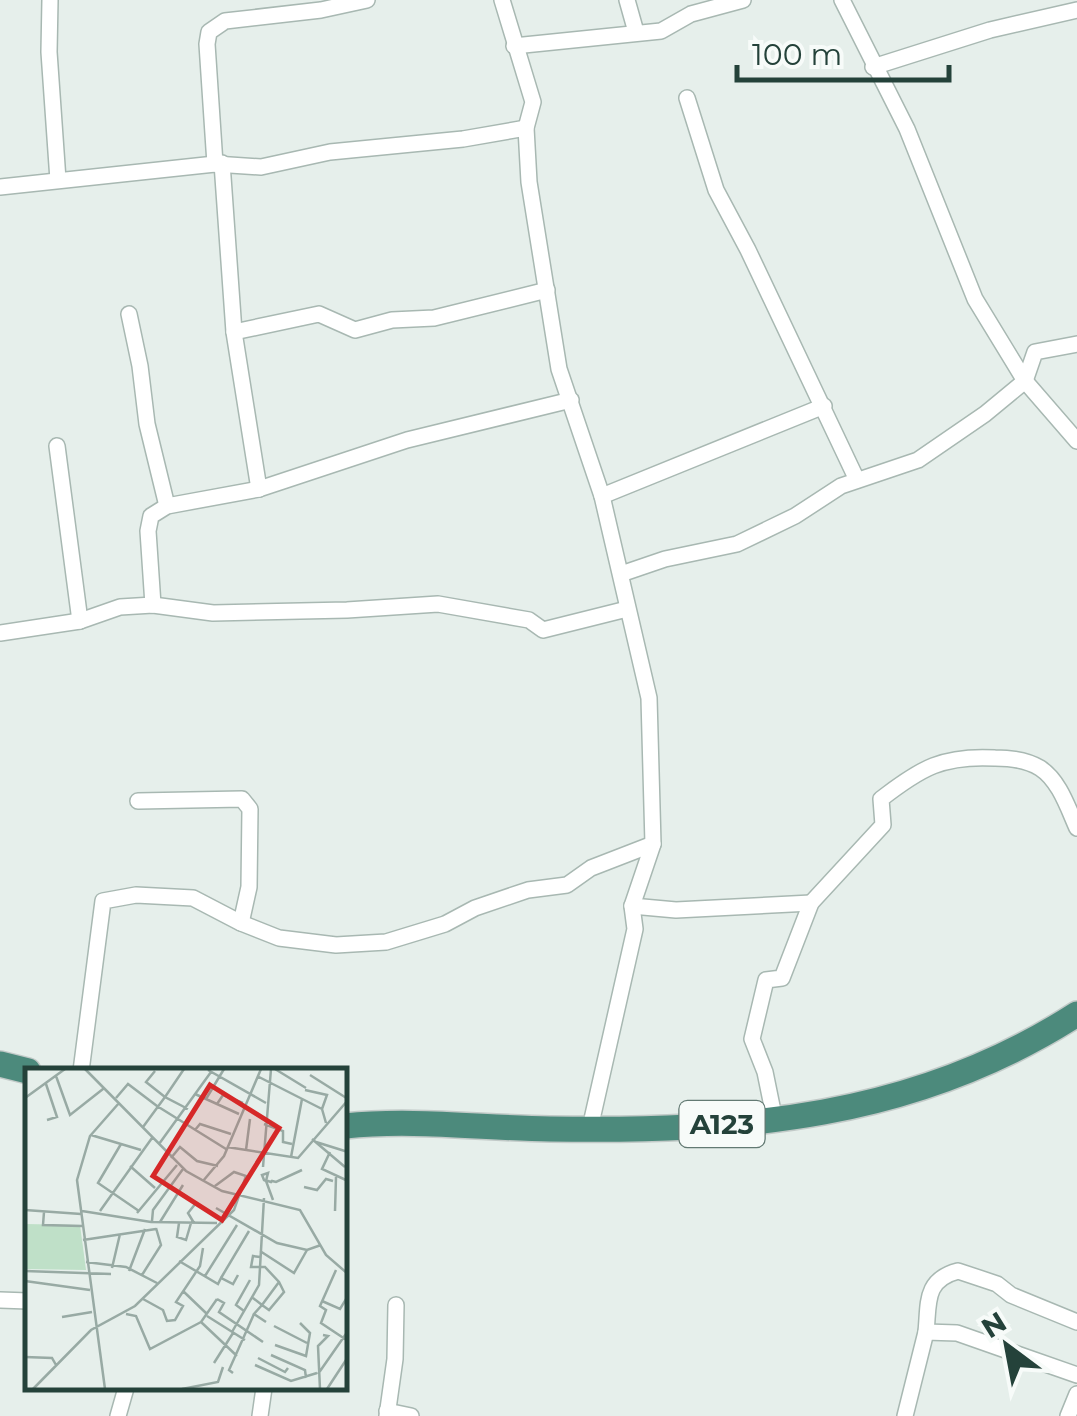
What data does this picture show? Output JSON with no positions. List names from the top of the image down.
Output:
{
  "streets": {
    "highway": ["A123"]
  },
  "scale_bar": "100 m",
  "north": "top left"
}
